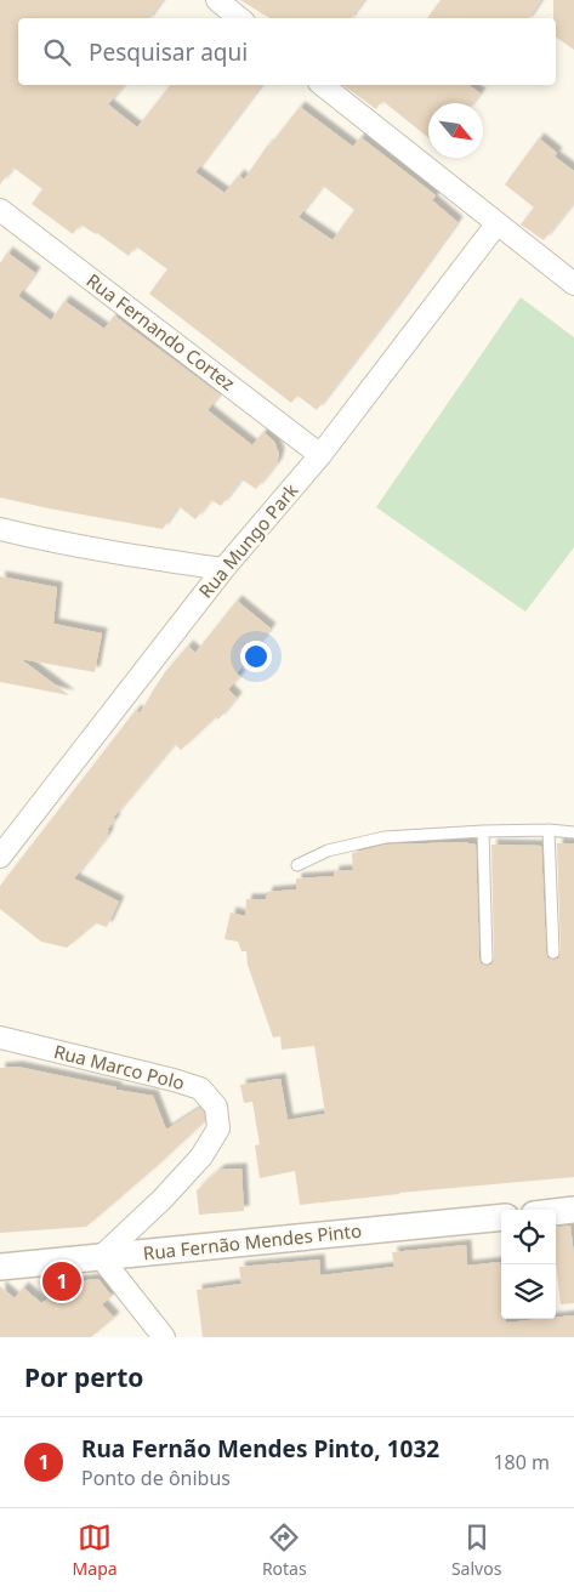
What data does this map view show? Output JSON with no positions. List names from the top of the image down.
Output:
{
  "streets": {
    "street": [
      "Rua Fernando Cortez",
      "Rua Mungo Park",
      "Rua Marco Polo",
      "Rua Fernão Mendes Pinto"
    ]
  },
  "crossings": [
    ["Rua Fernando Cortez", "Rua Mungo Park"],
    ["Rua Marco Polo", "Rua Fernão Mendes Pinto"]
  ],
  "north": "bottom right",
  "page": {
    "search": "Pesquisar aqui",
    "pins": "1",
    "heading": "Por perto",
    "list": [
      {
        "mark": "1",
        "name": "Rua Fernão Mendes Pinto, 1032",
        "note": "Ponto de ônibus",
        "value": "180 m"
      }
    ],
    "nav": ["Mapa", "Rotas", "Salvos"]
  }
}
